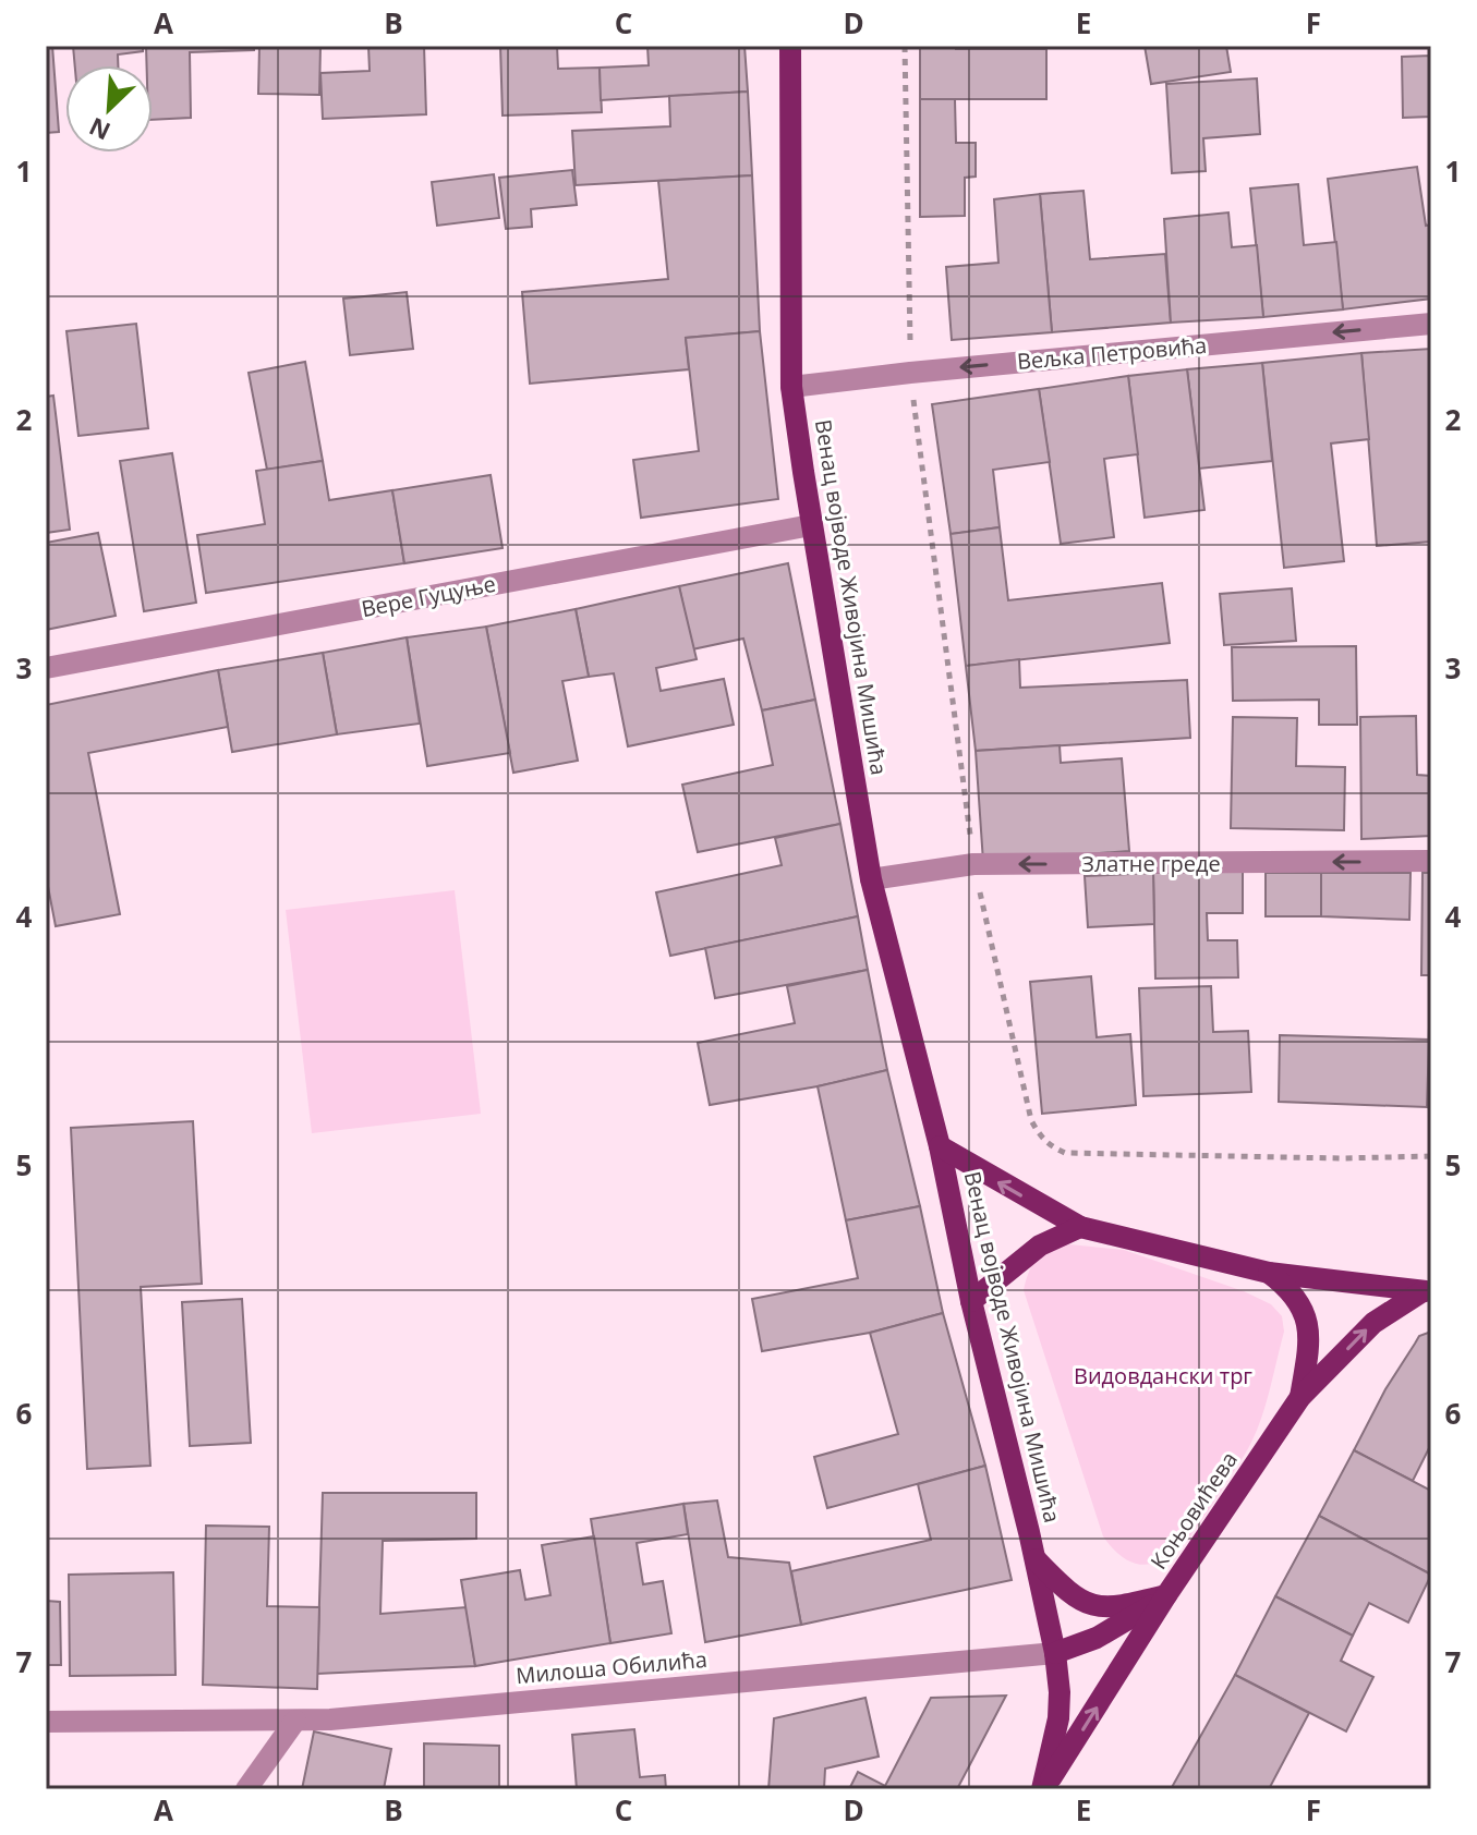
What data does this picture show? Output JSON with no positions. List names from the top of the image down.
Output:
{
  "streets": {
    "main road": ["Венац војводе Живојина Мишића", "Коњовићева", "Милоша Обилића"],
    "street": ["Вељка Петровића", "Вере Гуцуње", "Златне греде"]
  },
  "crossings": [
    ["Вељка Петровића", "Венац војводе Живојина Мишића"],
    ["Вере Гуцуње", "Венац војводе Живојина Мишића"],
    ["Венац војводе Живојина Мишића", "Златне греде"],
    ["Венац војводе Живојина Мишића", "Коњовићева"],
    ["Коњовићева", "Милоша Обилића"]
  ],
  "one_way": ["Вељка Петровића", "Златне греде", "Коњовићева"],
  "parks": ["Видовдански трг"],
  "north": "bottom left",
  "grid": {
    "columns": [
      "A",
      "B",
      "C",
      "D",
      "E",
      "F"
    ],
    "rows": [
      "1",
      "2",
      "3",
      "4",
      "5",
      "6",
      "7"
    ]
  }
}
